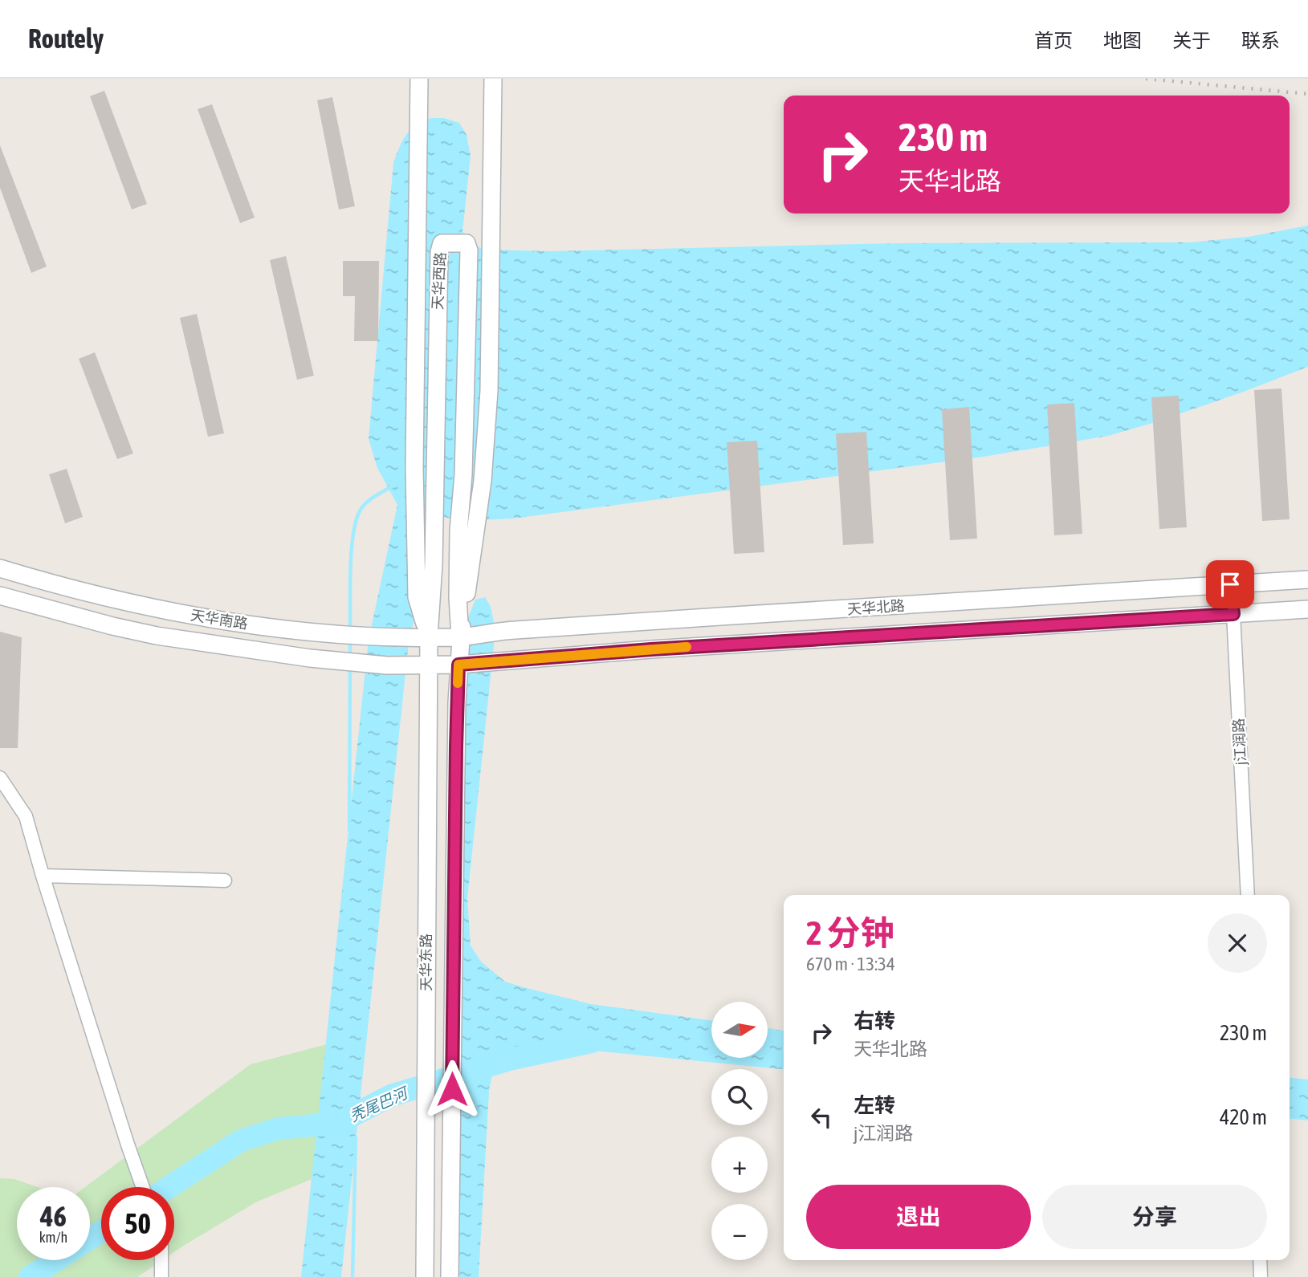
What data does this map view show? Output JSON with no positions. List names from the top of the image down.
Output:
{
  "streets": {
    "main road": [
      "天华西路",
      "天华北路",
      "天华南路",
      "天华东路"
    ],
    "street": ["j江润路"]
  },
  "crossings": [
    ["天华西路", "天华北路"],
    ["天华西路", "天华南路"],
    ["天华西路", "天华东路"],
    ["天华北路", "天华南路"],
    ["天华北路", "j江润路"],
    ["天华北路", "天华东路"],
    ["天华南路", "天华东路"]
  ],
  "water": ["秃尾巴河"],
  "north": "right",
  "page": {
    "header": "Routely",
    "nav": [
      "首页",
      "地图",
      "关于",
      "联系"
    ],
    "turn": ["230 m", "天华北路"],
    "heading": ["2 分钟", "670 m · 13:34"],
    "list": [
      {
        "name": "右转",
        "note": "天华北路",
        "value": "230 m"
      },
      {
        "name": "左转",
        "note": "j江润路",
        "value": "420 m"
      }
    ],
    "map_buttons": ["+", "−"],
    "buttons": ["退出", "分享"],
    "speed": "46 km/h",
    "limit": "50"
  }
}
